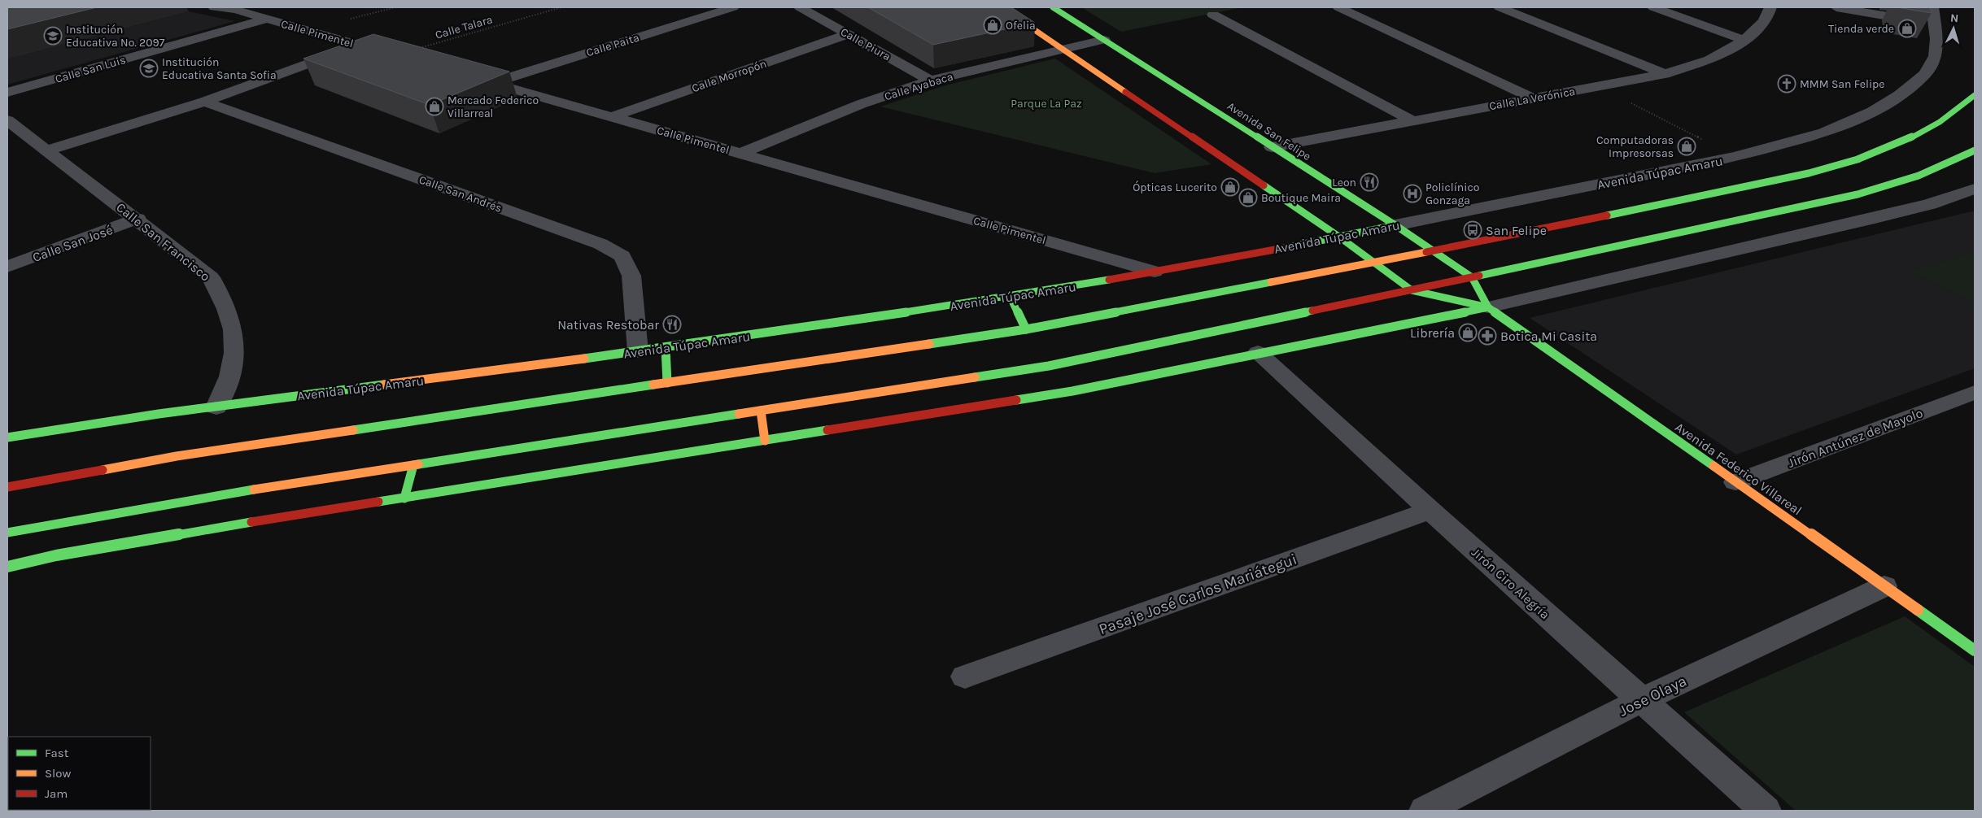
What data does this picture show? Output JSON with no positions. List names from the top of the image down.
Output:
{
  "streets": {
    "main road": ["Avenida San Felipe", "Avenida Túpac Amaru", "Avenida Federico Villareal"],
    "street": [
      "Calle Pimentel",
      "Calle Piura",
      "Calle Paita",
      "Calle San Luis",
      "Calle Morropón",
      "Calle Ayabaca",
      "Calle La Verónica",
      "Calle San Andrés",
      "Calle San Francisco",
      "Calle San José",
      "Jirón Antúnez de Mayolo",
      "Jirón Ciro Alegría",
      "Pasaje José Carlos Mariátegui",
      "Jose Olaya"
    ],
    "path": ["Calle Talara"]
  },
  "crossings": [
    ["Calle Talara", "Calle Pimentel"],
    ["Calle Pimentel", "Calle Paita"],
    ["Calle Pimentel", "Calle San Luis"],
    ["Calle Pimentel", "Calle Morropón"],
    ["Calle Pimentel", "Calle Ayabaca"],
    ["Calle Pimentel", "Avenida Túpac Amaru"],
    ["Calle Piura", "Calle Morropón"],
    ["Calle Piura", "Calle Ayabaca"],
    ["Calle Ayabaca", "Avenida San Felipe"],
    ["Calle La Verónica", "Avenida San Felipe"],
    ["Avenida San Felipe", "Avenida Túpac Amaru"],
    ["Avenida San Felipe", "Avenida Federico Villareal"],
    ["Avenida Túpac Amaru", "Calle San Andrés"],
    ["Avenida Túpac Amaru", "Calle San Francisco"],
    ["Calle San Francisco", "Calle San José"],
    ["Jirón Antúnez de Mayolo", "Avenida Federico Villareal"],
    ["Avenida Federico Villareal", "Jose Olaya"],
    ["Jirón Ciro Alegría", "Pasaje José Carlos Mariátegui"],
    ["Jirón Ciro Alegría", "Jose Olaya"]
  ],
  "parks": ["Parque La Paz"],
  "places": {
    "shop": [
      "Ofelia",
      "Tienda verde",
      "Mercado Federico Villarreal",
      "Computadoras Impresorsas",
      "Ópticas Lucerito",
      "Boutique Maira",
      "Librería"
    ],
    "school or university": ["Institución Educativa No. 2097", "Institución Educativa Santa Sofia"],
    "church": ["MMM San Felipe"],
    "restaurant": ["Leon", "Nativas Restobar"],
    "hospital": ["Policlínico Gonzaga"],
    "bus stop": ["San Felipe"],
    "pharmacy": ["Botica Mi Casita"]
  },
  "legend": ["Fast", "Slow", "Jam"],
  "north": "top"
}
